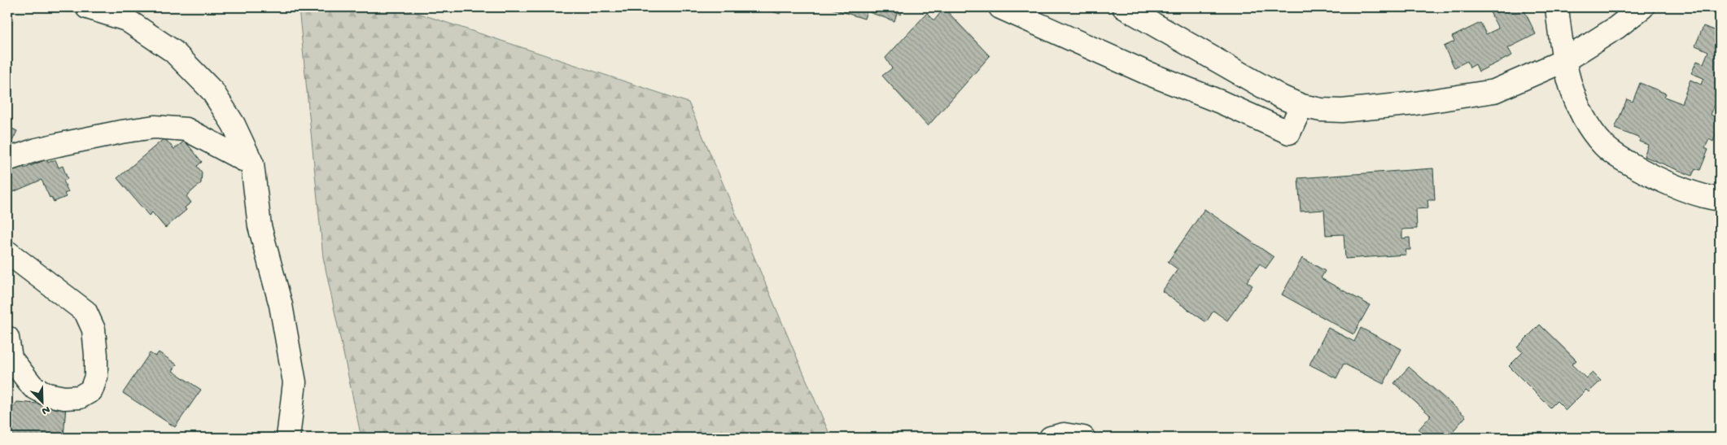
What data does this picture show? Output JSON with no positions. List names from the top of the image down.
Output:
{
  "north": "bottom right"
}
